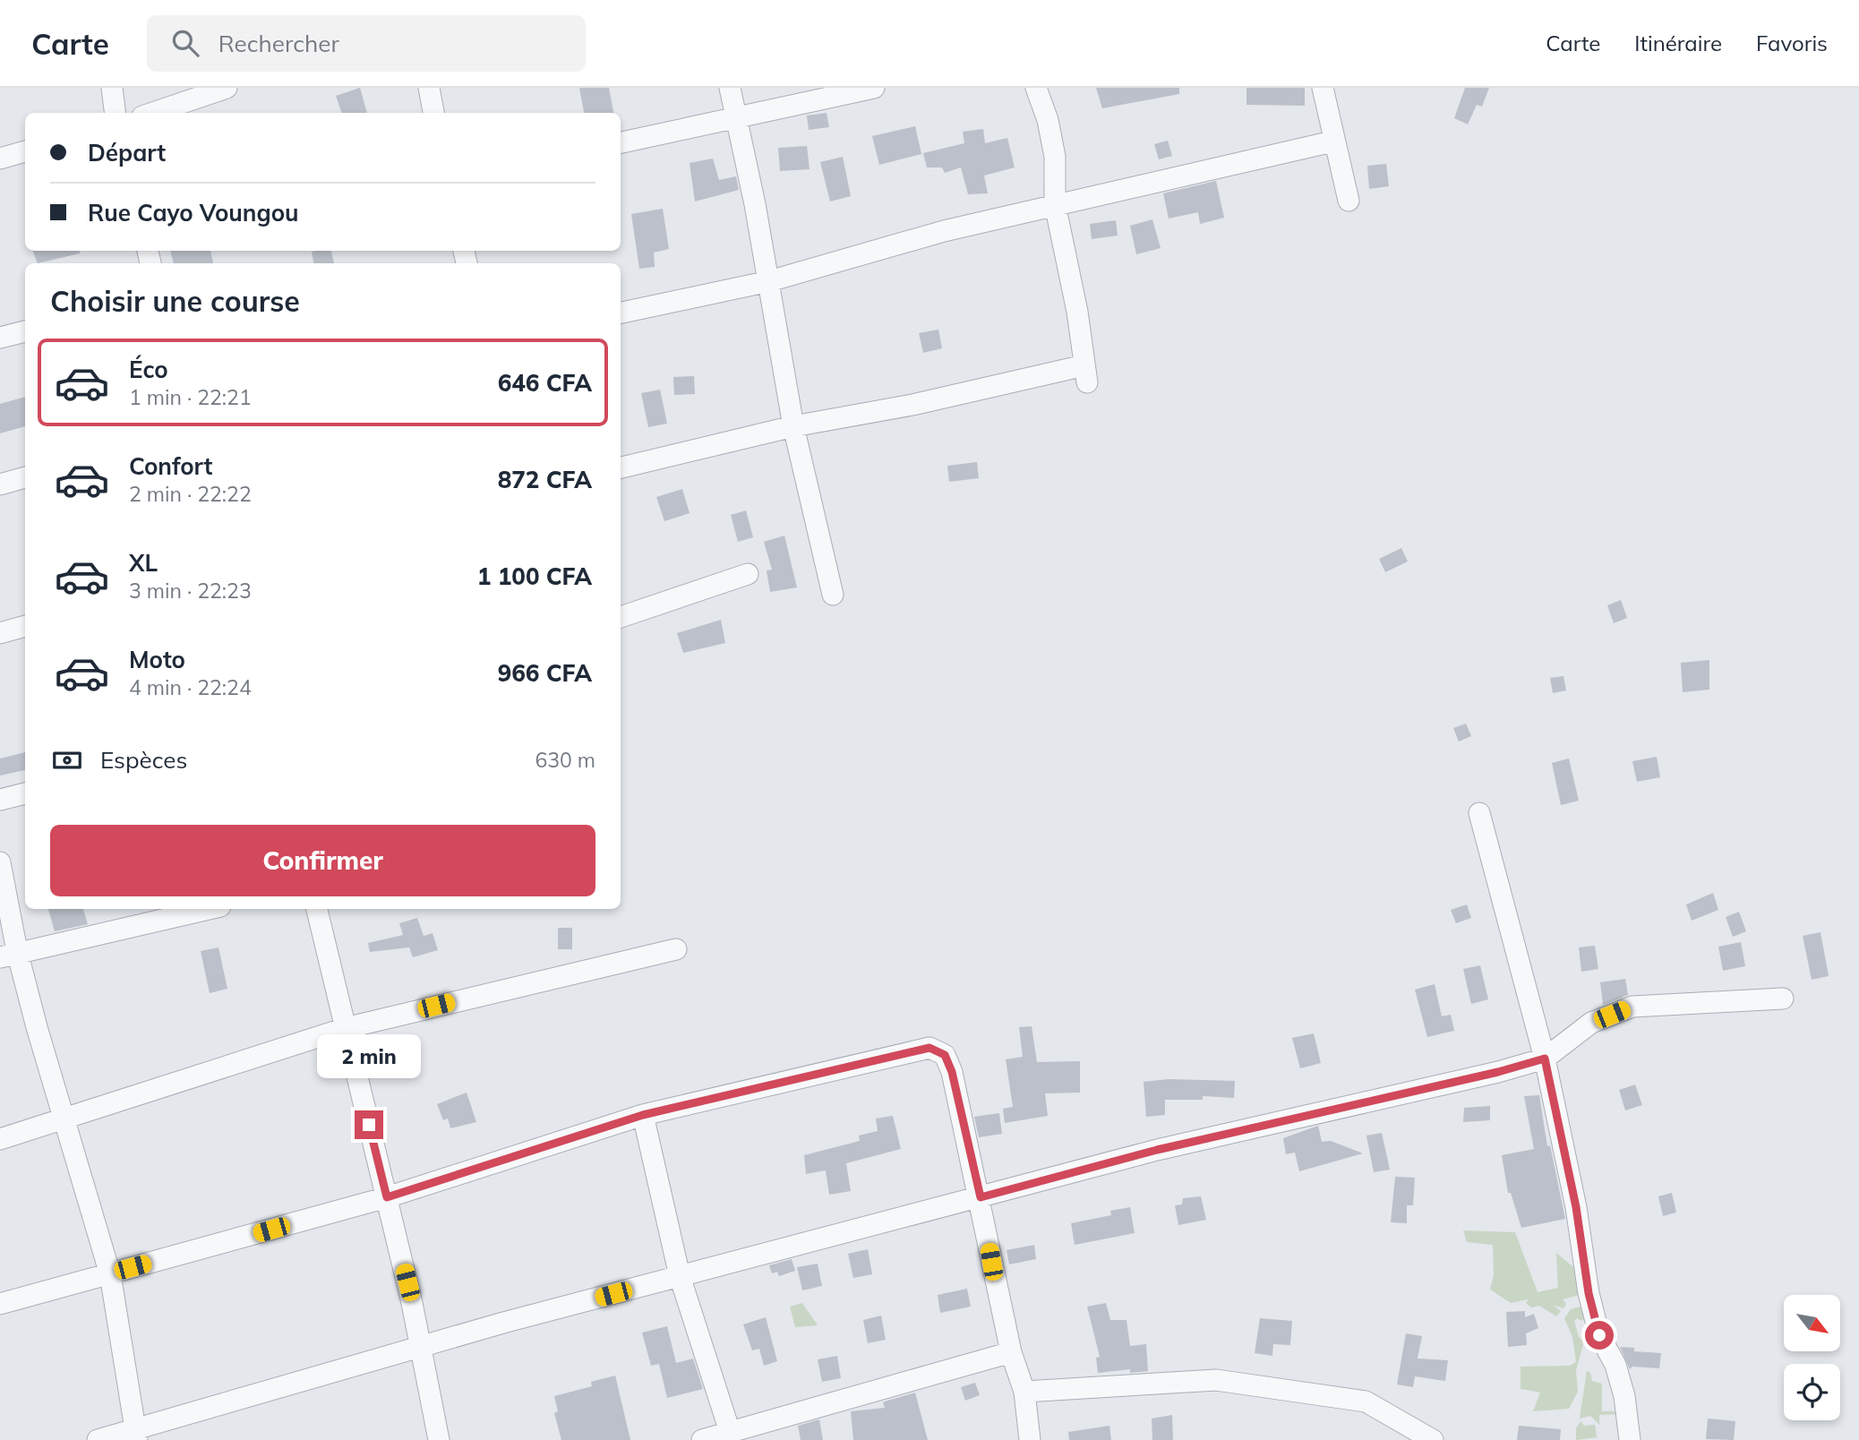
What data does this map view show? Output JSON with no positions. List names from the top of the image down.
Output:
{
  "north": "bottom right",
  "page": {
    "header": "Carte",
    "search": "Rechercher",
    "nav": ["Carte", "Itinéraire", "Favoris"],
    "banner": ["Départ", "Rue Cayo Voungou"],
    "heading": "Choisir une course",
    "list": [
      {
        "name": "Éco",
        "note": "1 min · 22:21",
        "value": "646 CFA"
      },
      {
        "name": "Confort",
        "note": "2 min · 22:22",
        "value": "872 CFA"
      },
      {
        "name": "XL",
        "note": "3 min · 22:23",
        "value": "1 100 CFA"
      },
      {
        "name": "Moto",
        "note": "4 min · 22:24",
        "value": "966 CFA"
      }
    ],
    "pay": ["Espèces", "630 m"],
    "buttons": "Confirmer",
    "bubble": "2 min"
  }
}
